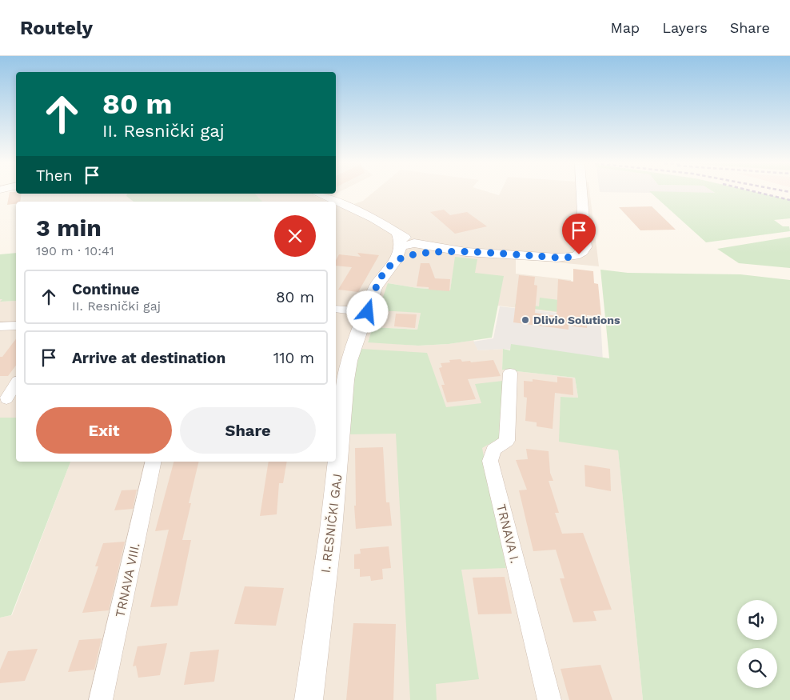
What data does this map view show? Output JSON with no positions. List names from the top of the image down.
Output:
{
  "streets": {
    "street": ["I. RESNIČKI GAJ", "TRNAVA I.", "TRNAVA VIII."]
  },
  "places": ["Dlivio Solutions"],
  "page": {
    "header": "Routely",
    "nav": ["Map", "Layers", "Share"],
    "turn": ["80 m", "II. Resnički gaj"],
    "then": "Then",
    "heading": ["3 min", "190 m · 10:41"],
    "list": [
      {
        "name": "Continue",
        "note": "II. Resnički gaj",
        "value": "80 m"
      },
      {
        "name": "Arrive at destination",
        "value": "110 m"
      }
    ],
    "buttons": ["Exit", "Share"]
  }
}
